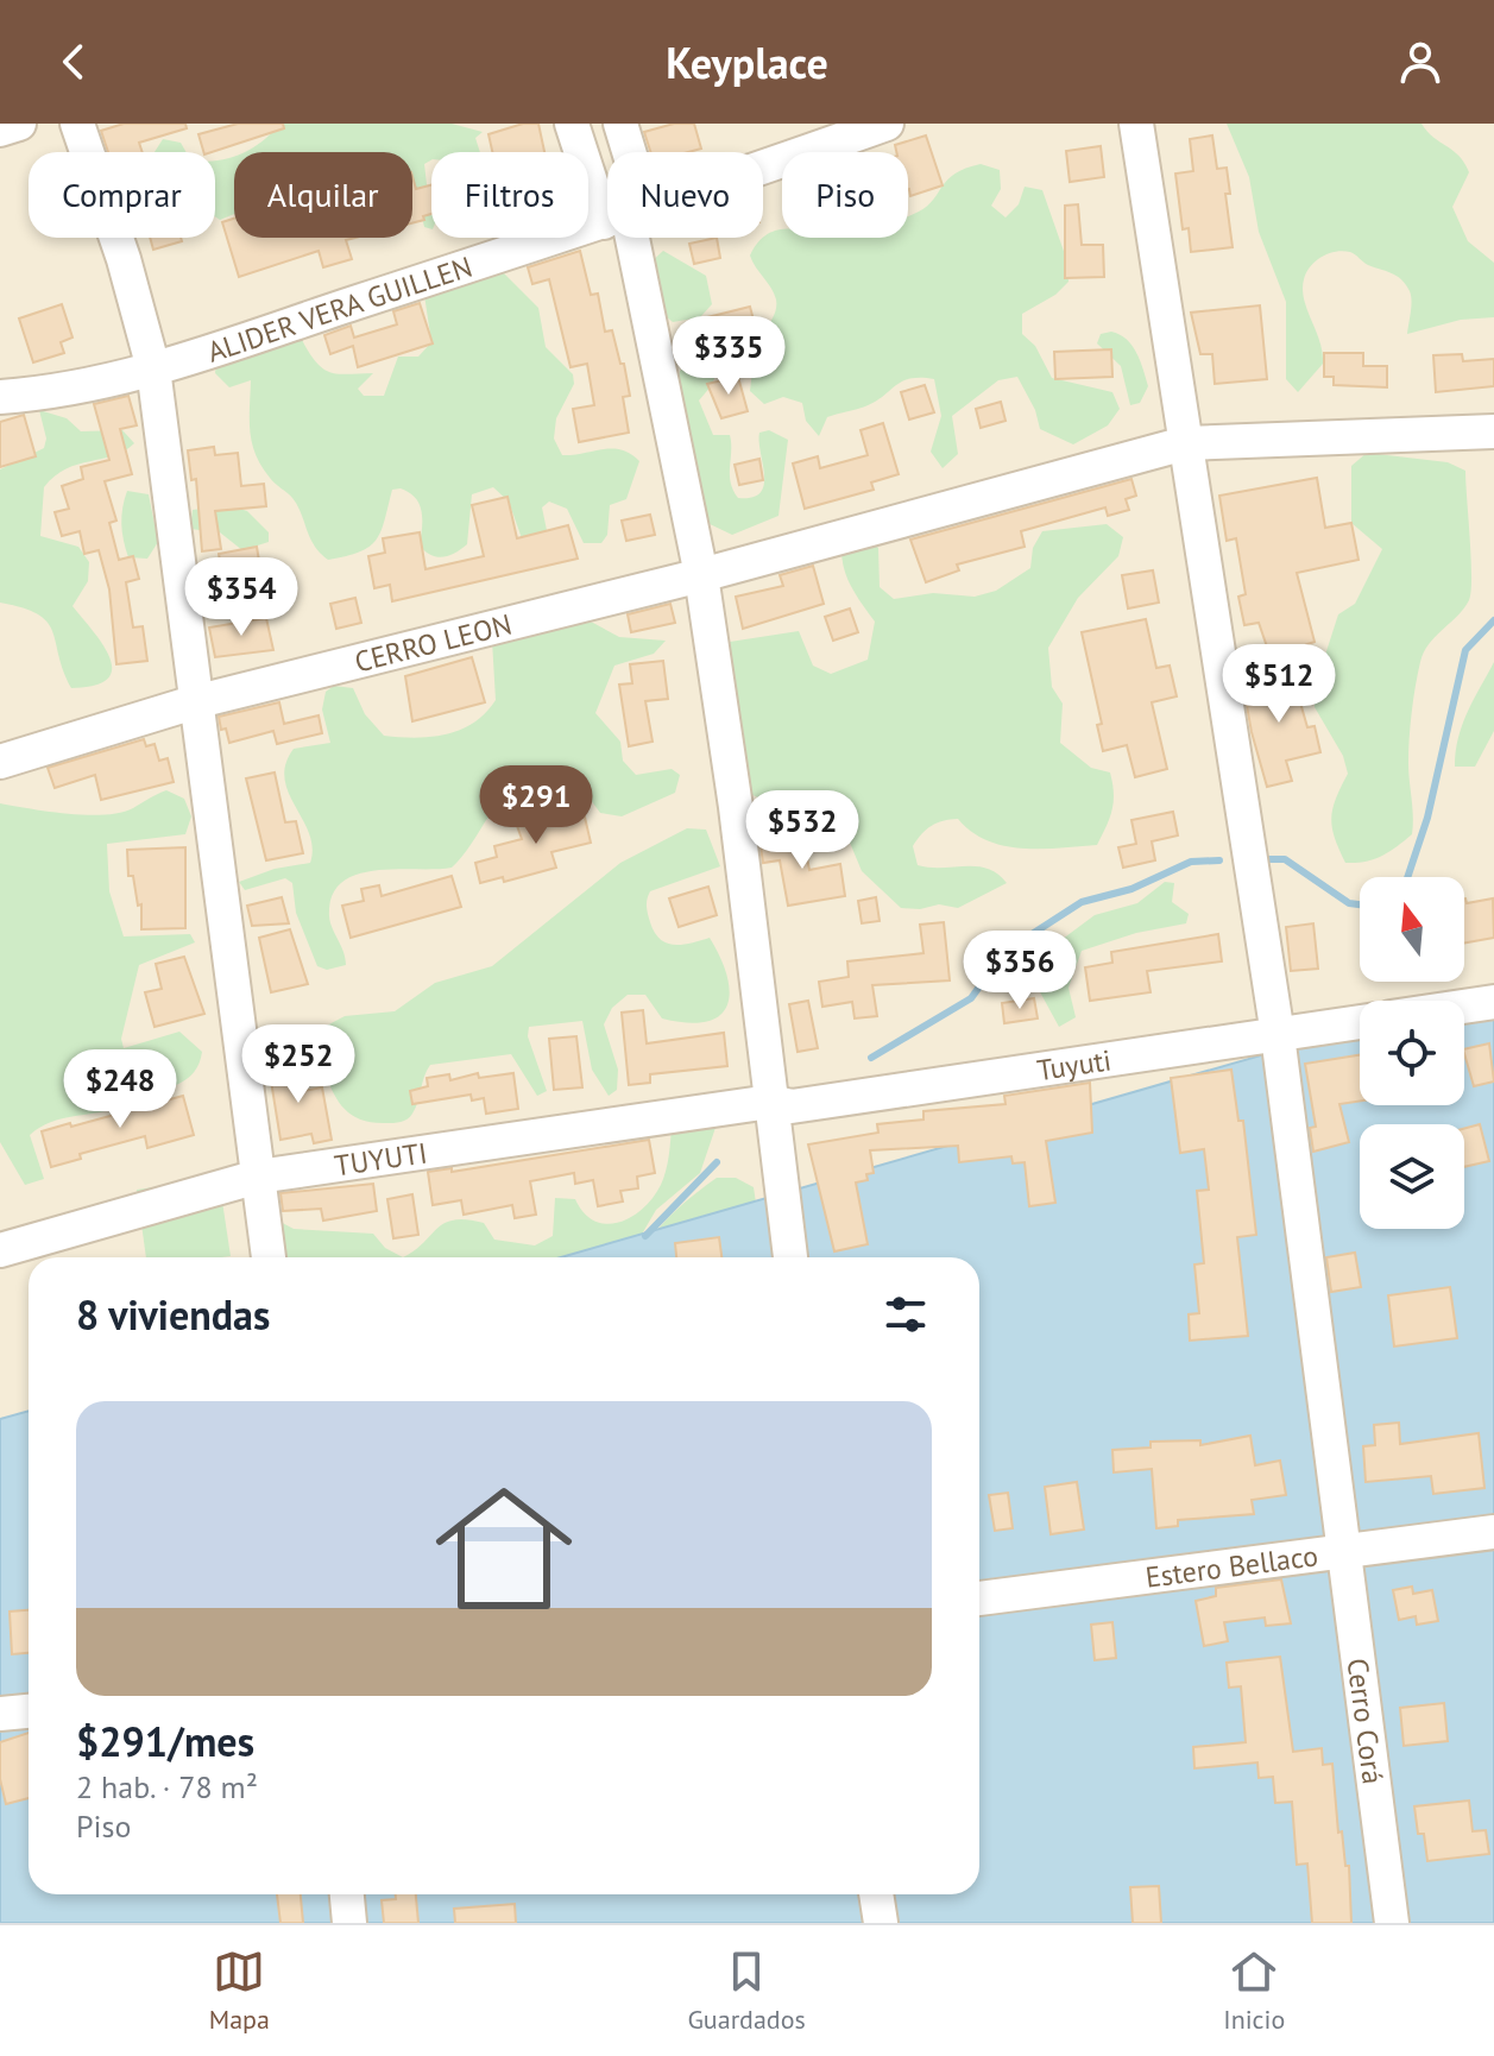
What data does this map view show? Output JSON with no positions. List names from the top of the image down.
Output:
{
  "streets": {
    "street": [
      "ALIDER VERA GUILLEN",
      "CERRO LEON",
      "Tuyuti",
      "TUYUTI",
      "Estero Bellaco",
      "Cerro Corá"
    ]
  },
  "crossings": [
    ["CERRO LEON", "Cerro Corá"],
    ["Tuyuti", "TUYUTI"],
    ["Tuyuti", "Cerro Corá"],
    ["Estero Bellaco", "Cerro Corá"]
  ],
  "north": "top",
  "page": {
    "header": "Keyplace",
    "chip": [
      "Comprar",
      "Alquilar",
      "Filtros",
      "Nuevo",
      "Piso"
    ],
    "price": [
      "$335",
      "$354",
      "$512",
      "$291",
      "$532",
      "$356",
      "$252",
      "$248"
    ],
    "heading": "8 viviendas",
    "list": [
      {
        "name": "$291/mes",
        "note": "2 hab. · 78 m² · Piso"
      }
    ],
    "tabs": ["Mapa", "Guardados", "Inicio"]
  }
}
